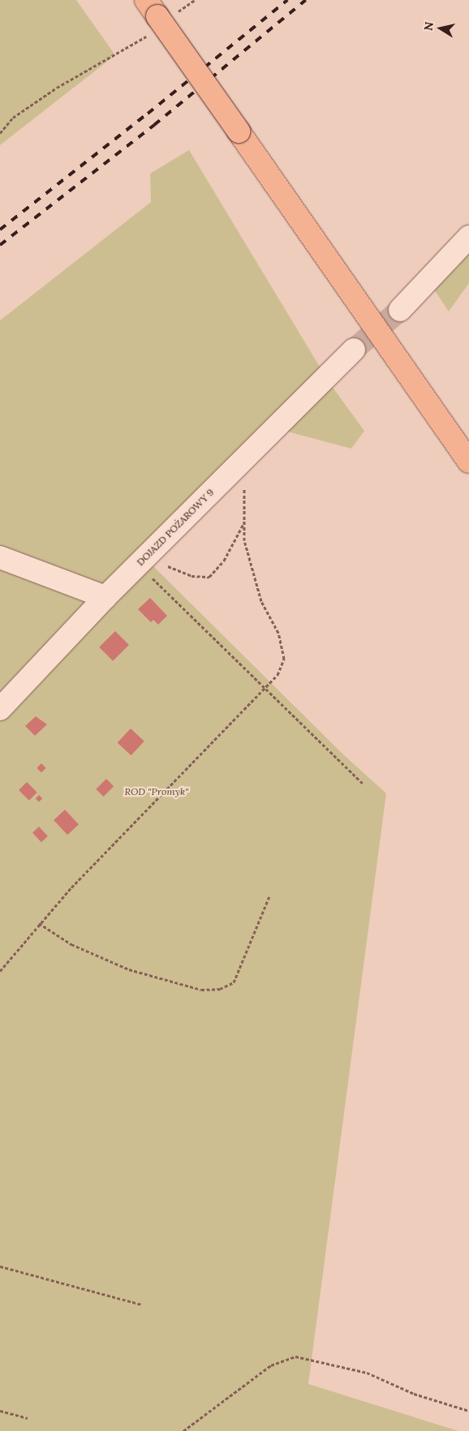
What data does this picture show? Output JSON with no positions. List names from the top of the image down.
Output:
{
  "streets": {
    "lane": ["DOJAZD POŻAROWY 9"]
  },
  "parks": ["ROD \"Promyk\""],
  "north": "left"
}
